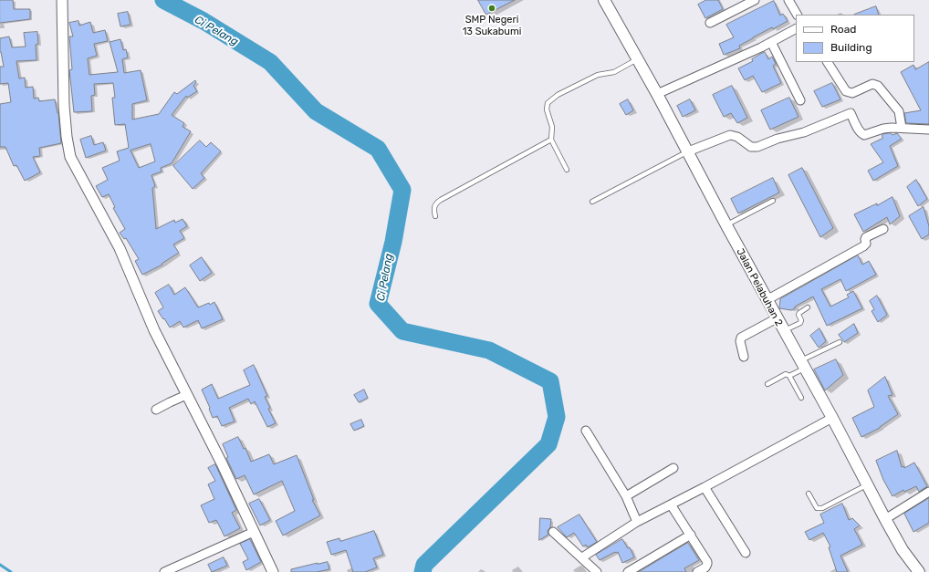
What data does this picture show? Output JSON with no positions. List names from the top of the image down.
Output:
{
  "streets": {
    "main road": ["Jalan Pelabuhan 2"]
  },
  "water": ["Ci Pelang"],
  "places": ["SMP Negeri 13 Sukabumi"],
  "legend": ["Road", "Building"]
}
